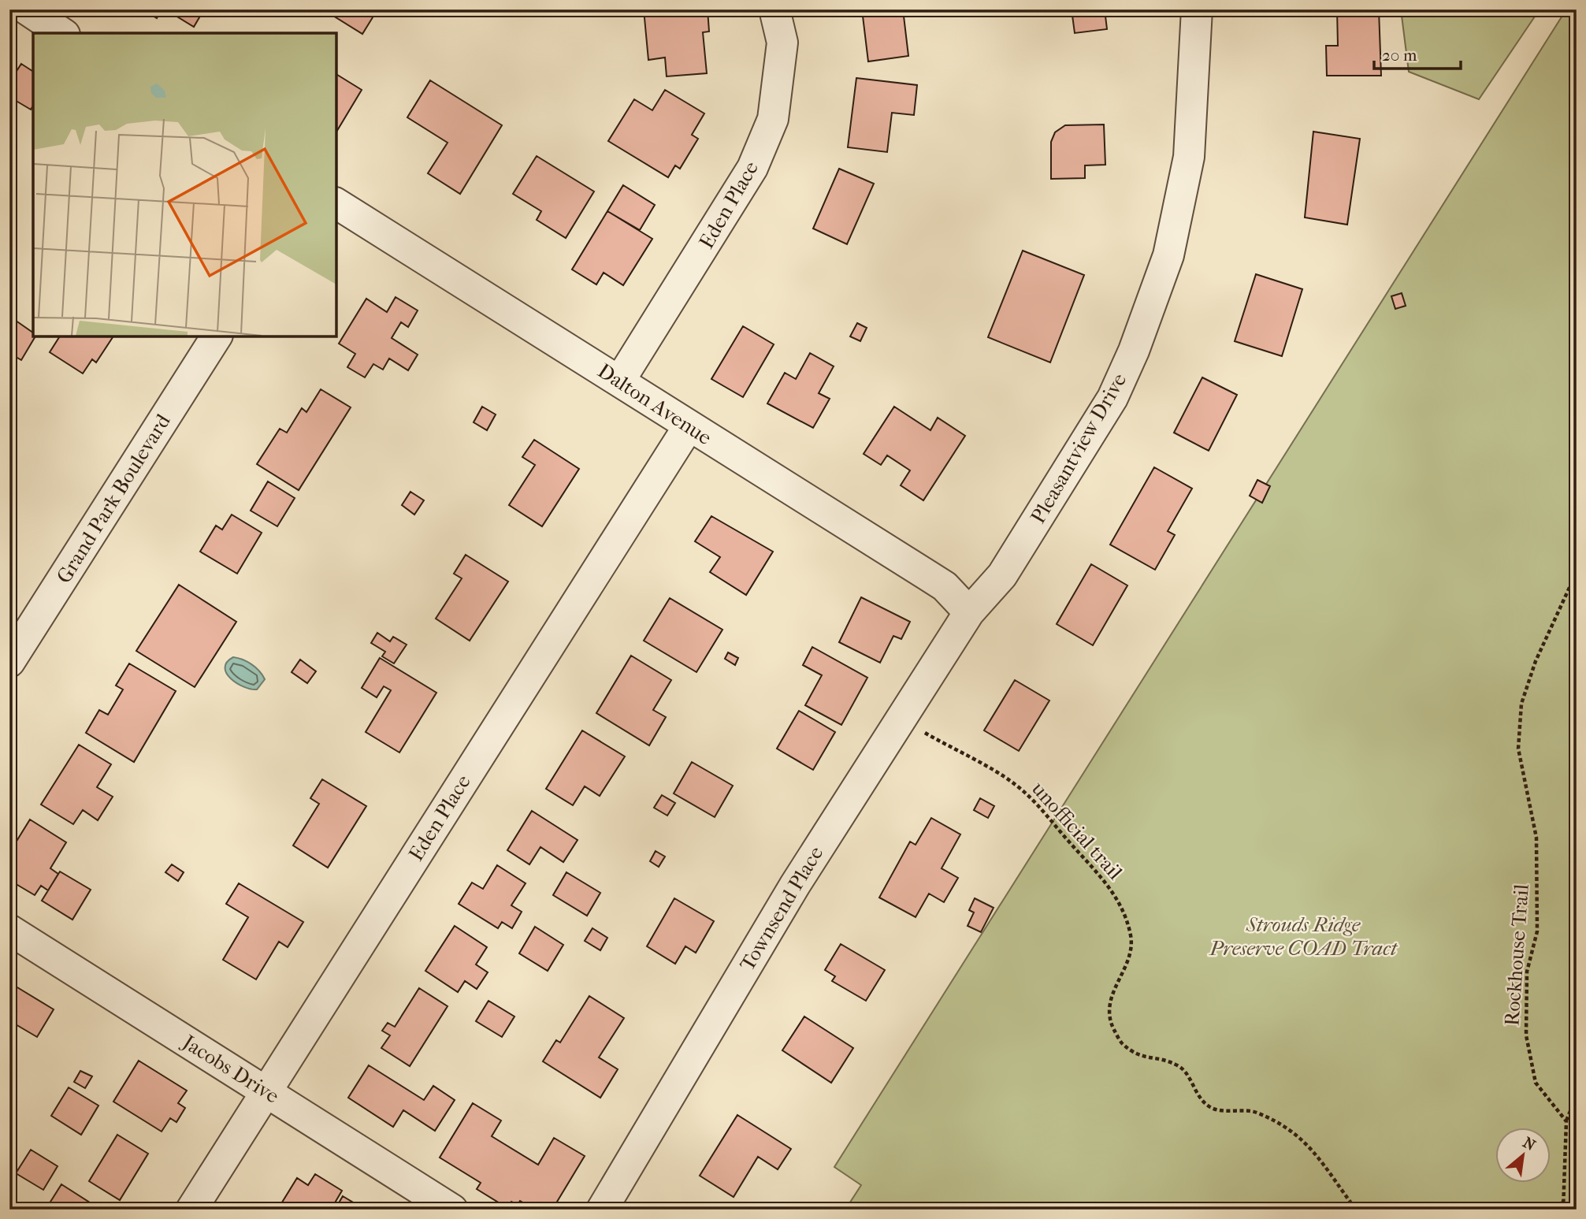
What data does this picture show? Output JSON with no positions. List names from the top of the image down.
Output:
{
  "streets": {
    "street": [
      "Eden Place",
      "Dalton Avenue",
      "Pleasantview Drive",
      "Grand Park Boulevard",
      "Townsend Place",
      "Jacobs Drive"
    ],
    "path": ["unofficial trail", "Rockhouse Trail"]
  },
  "crossings": [
    ["Eden Place", "Dalton Avenue"],
    ["Eden Place", "Jacobs Drive"],
    ["Dalton Avenue", "Pleasantview Drive"],
    ["Dalton Avenue", "Townsend Place"],
    ["Pleasantview Drive", "Townsend Place"],
    ["unofficial trail", "Townsend Place"]
  ],
  "parks": ["Strouds Ridge Preserve COAD Tract"],
  "scale_bar": "20 m",
  "north": "top right"
}
